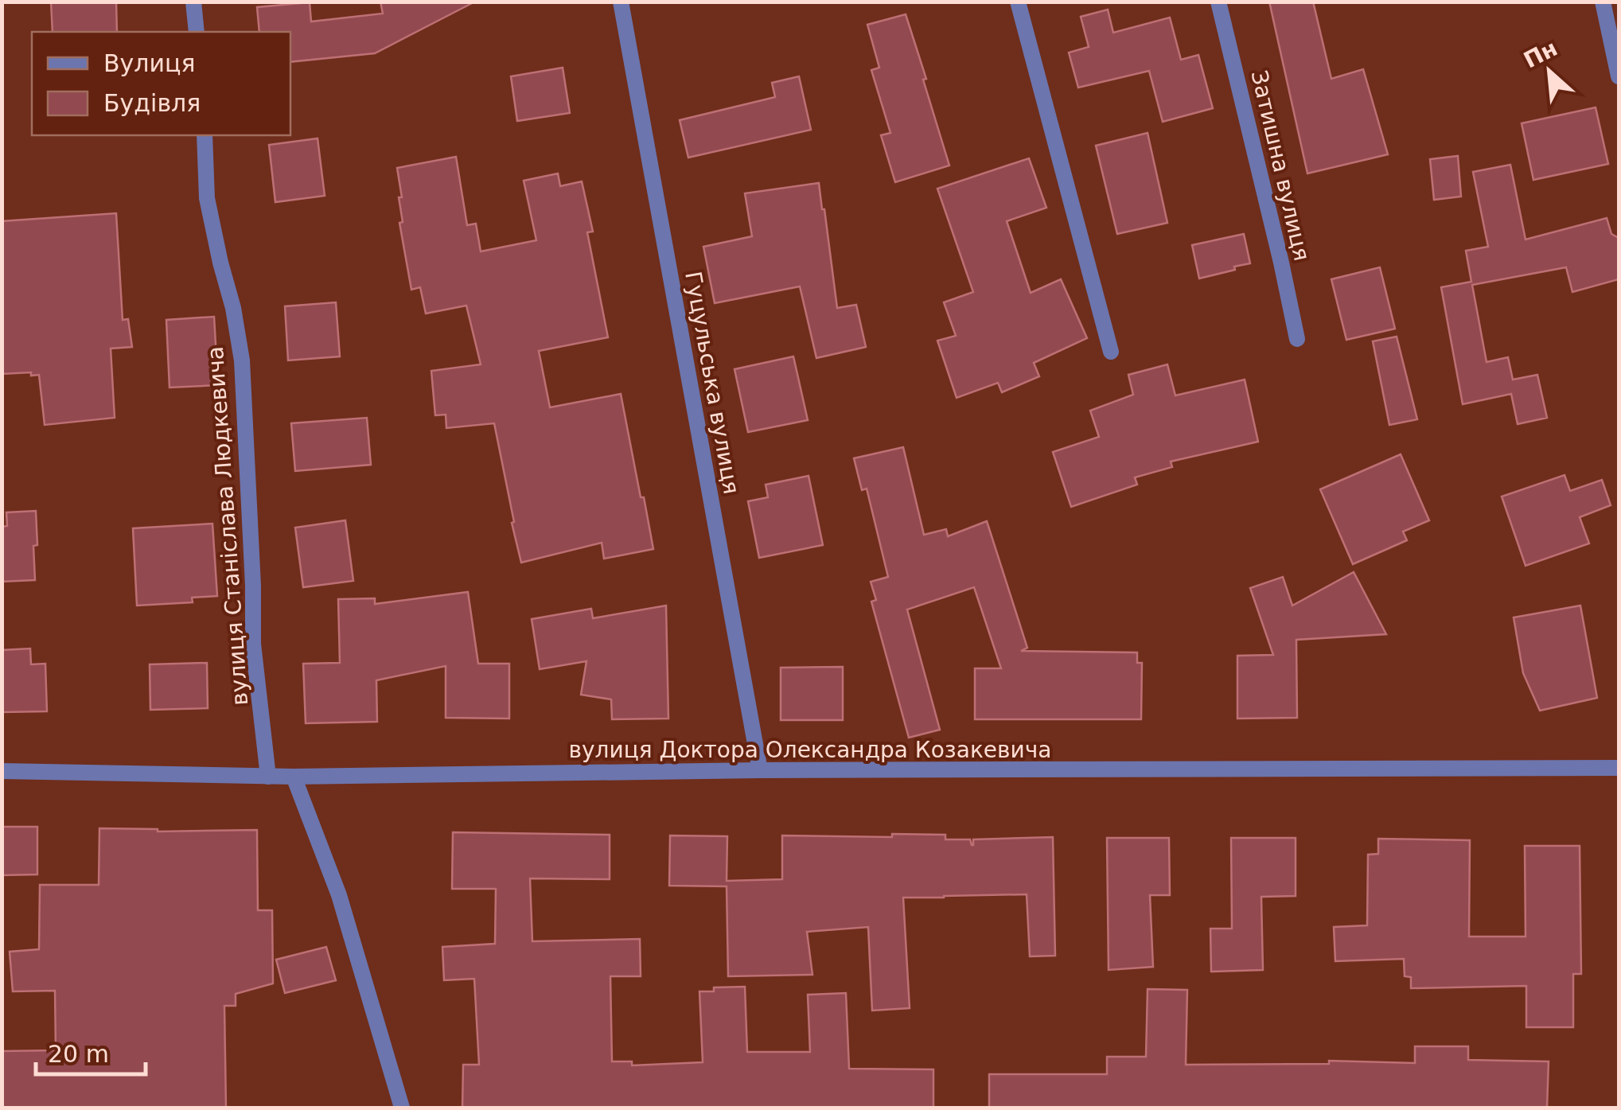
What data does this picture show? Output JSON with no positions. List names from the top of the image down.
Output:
{
  "streets": {
    "street": [
      "Затишна вулиця",
      "Гуцульська вулиця",
      "вулиця Станіслава Людкевича",
      "вулиця Доктора Олександра Козакевича"
    ]
  },
  "crossings": [
    ["Гуцульська вулиця", "вулиця Доктора Олександра Козакевича"],
    ["вулиця Станіслава Людкевича", "вулиця Доктора Олександра Козакевича"]
  ],
  "legend": ["Вулиця", "Будівля"],
  "scale_bar": "20 m",
  "north": "top left"
}
